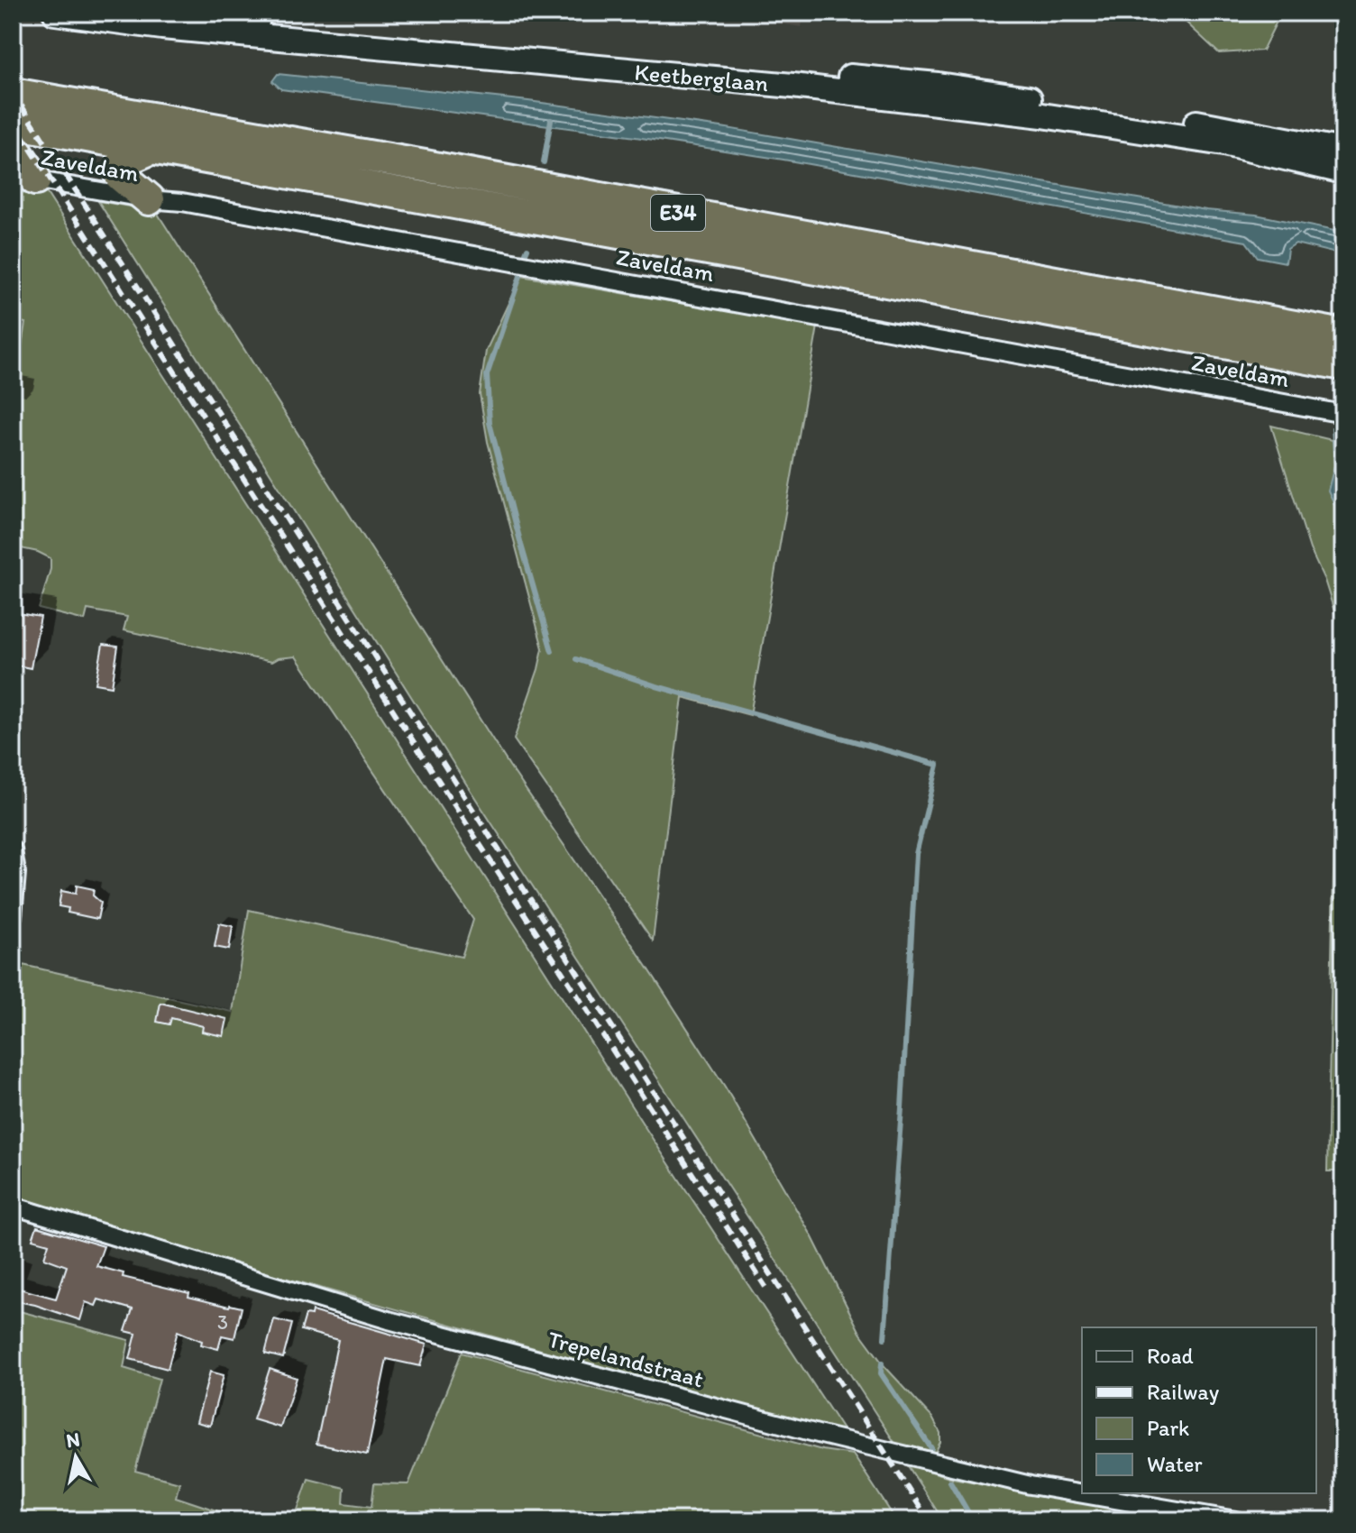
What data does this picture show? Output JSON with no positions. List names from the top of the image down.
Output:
{
  "streets": {
    "highway": ["E34"],
    "main road": ["Keetberglaan"],
    "street": ["Zaveldam", "Trepelandstraat"]
  },
  "house_numbers": ["3"],
  "legend": [
    "Road",
    "Railway",
    "Park",
    "Water"
  ],
  "north": "top"
}
